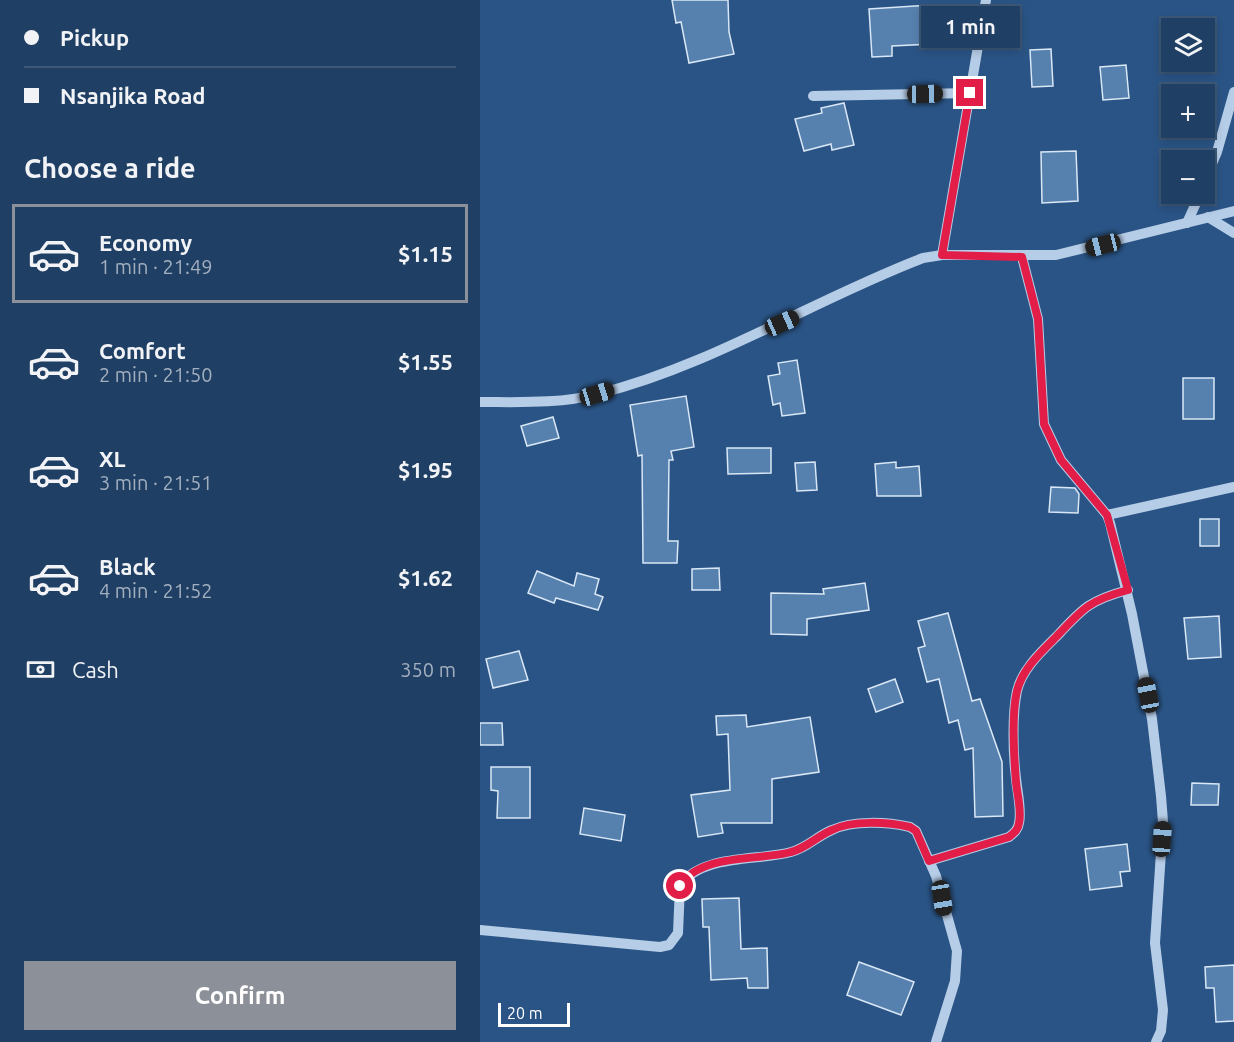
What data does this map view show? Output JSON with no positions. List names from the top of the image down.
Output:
{
  "scale_bar": "20 m",
  "page": {
    "banner": ["Pickup", "Nsanjika Road"],
    "bubble": "1 min",
    "map_buttons": ["+", "−"],
    "heading": "Choose a ride",
    "list": [
      {
        "name": "Economy",
        "note": "1 min · 21:49",
        "value": "$1.15"
      },
      {
        "name": "Comfort",
        "note": "2 min · 21:50",
        "value": "$1.55"
      },
      {
        "name": "XL",
        "note": "3 min · 21:51",
        "value": "$1.95"
      },
      {
        "name": "Black",
        "note": "4 min · 21:52",
        "value": "$1.62"
      }
    ],
    "pay": ["Cash", "350 m"],
    "buttons": "Confirm",
    "scale": "20 m"
  }
}
